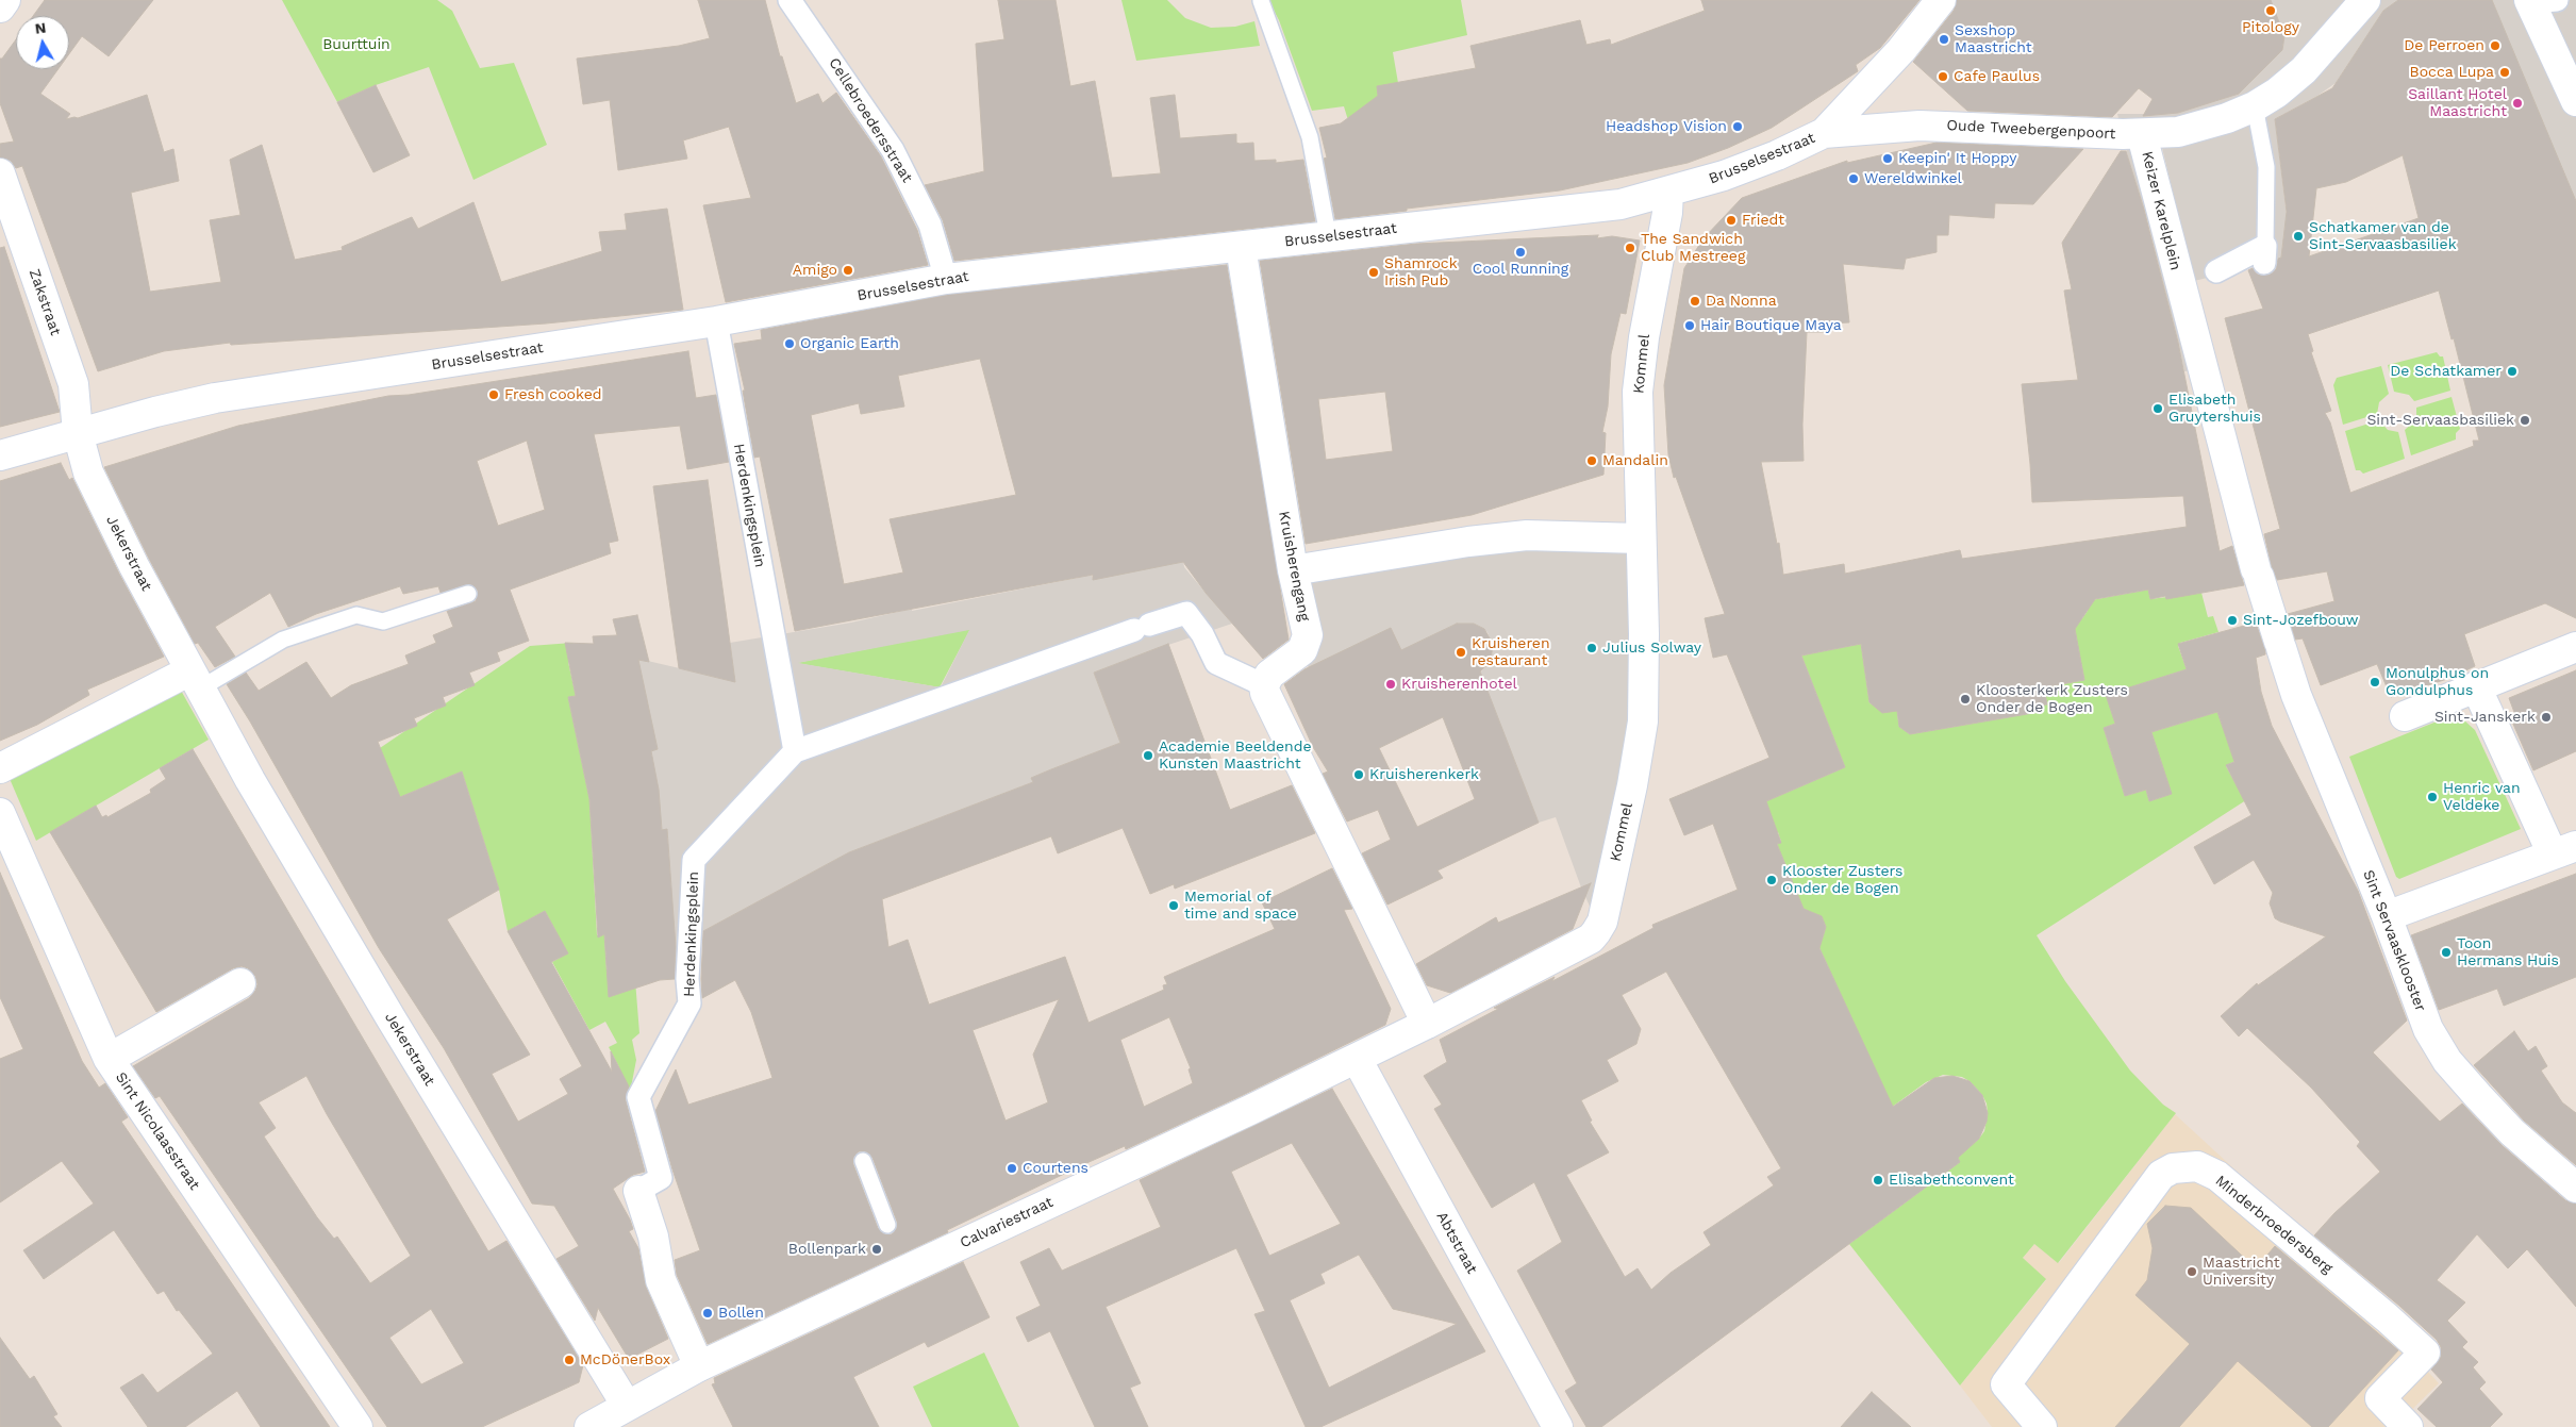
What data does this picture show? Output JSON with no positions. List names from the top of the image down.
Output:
{
  "streets": {
    "street": [
      "Cellebroedersstraat",
      "Oude Tweebergenpoort",
      "Brusselsestraat",
      "Keizer Karelplein",
      "Zakstraat",
      "Kommel",
      "Herdenkingsplein",
      "Jekerstraat",
      "Kruisherengang",
      "Sint Servaasklooster",
      "Sint Nicolaasstraat",
      "Calvariestraat",
      "Minderbroedersberg",
      "Abtstraat"
    ]
  },
  "crossings": [
    ["Cellebroedersstraat", "Brusselsestraat"],
    ["Oude Tweebergenpoort", "Brusselsestraat"],
    ["Oude Tweebergenpoort", "Keizer Karelplein"],
    ["Brusselsestraat", "Zakstraat"],
    ["Brusselsestraat", "Kommel"],
    ["Brusselsestraat", "Herdenkingsplein"],
    ["Brusselsestraat", "Jekerstraat"],
    ["Brusselsestraat", "Kruisherengang"],
    ["Keizer Karelplein", "Sint Servaasklooster"],
    ["Zakstraat", "Jekerstraat"],
    ["Kommel", "Calvariestraat"],
    ["Herdenkingsplein", "Kruisherengang"],
    ["Jekerstraat", "Calvariestraat"],
    ["Calvariestraat", "Abtstraat"]
  ],
  "parks": ["Buurttuin"],
  "places": [
    "Pitology",
    "Sexshop Maastricht",
    "De Perroen",
    "Bocca Lupa",
    "Cafe Paulus",
    "Saillant Hotel Maastricht",
    "Headshop Vision",
    "Keepin' It Hoppy",
    "Wereldwinkel",
    "Friedt",
    "Schatkamer van de Sint-Servaasbasiliek",
    "The Sandwich Club Mestreeg",
    "Cool Running",
    "Amigo",
    "Shamrock Irish Pub",
    "Da Nonna",
    "Hair Boutique Maya",
    "Organic Earth",
    "De Schatkamer",
    "Fresh cooked",
    "Elisabeth Gruytershuis",
    "Sint-Servaasbasiliek",
    "Mandalin",
    "Sint-Jozefbouw",
    "Julius Solway",
    "Kruisheren restaurant",
    "Monulphus on Gondulphus",
    "Kruisherenhotel",
    "Kloosterkerk Zusters Onder de Bogen",
    "Sint-Janskerk",
    "Academie Beeldende Kunsten Maastricht",
    "Kruisherenkerk",
    "Henric van Veldeke",
    "Klooster Zusters Onder de Bogen",
    "Memorial of time and space",
    "Toon Hermans Huis",
    "Courtens",
    "Elisabethconvent",
    "Bollenpark",
    "Maastricht University",
    "Bollen",
    "McDönerBox"
  ],
  "north": "top"
}
